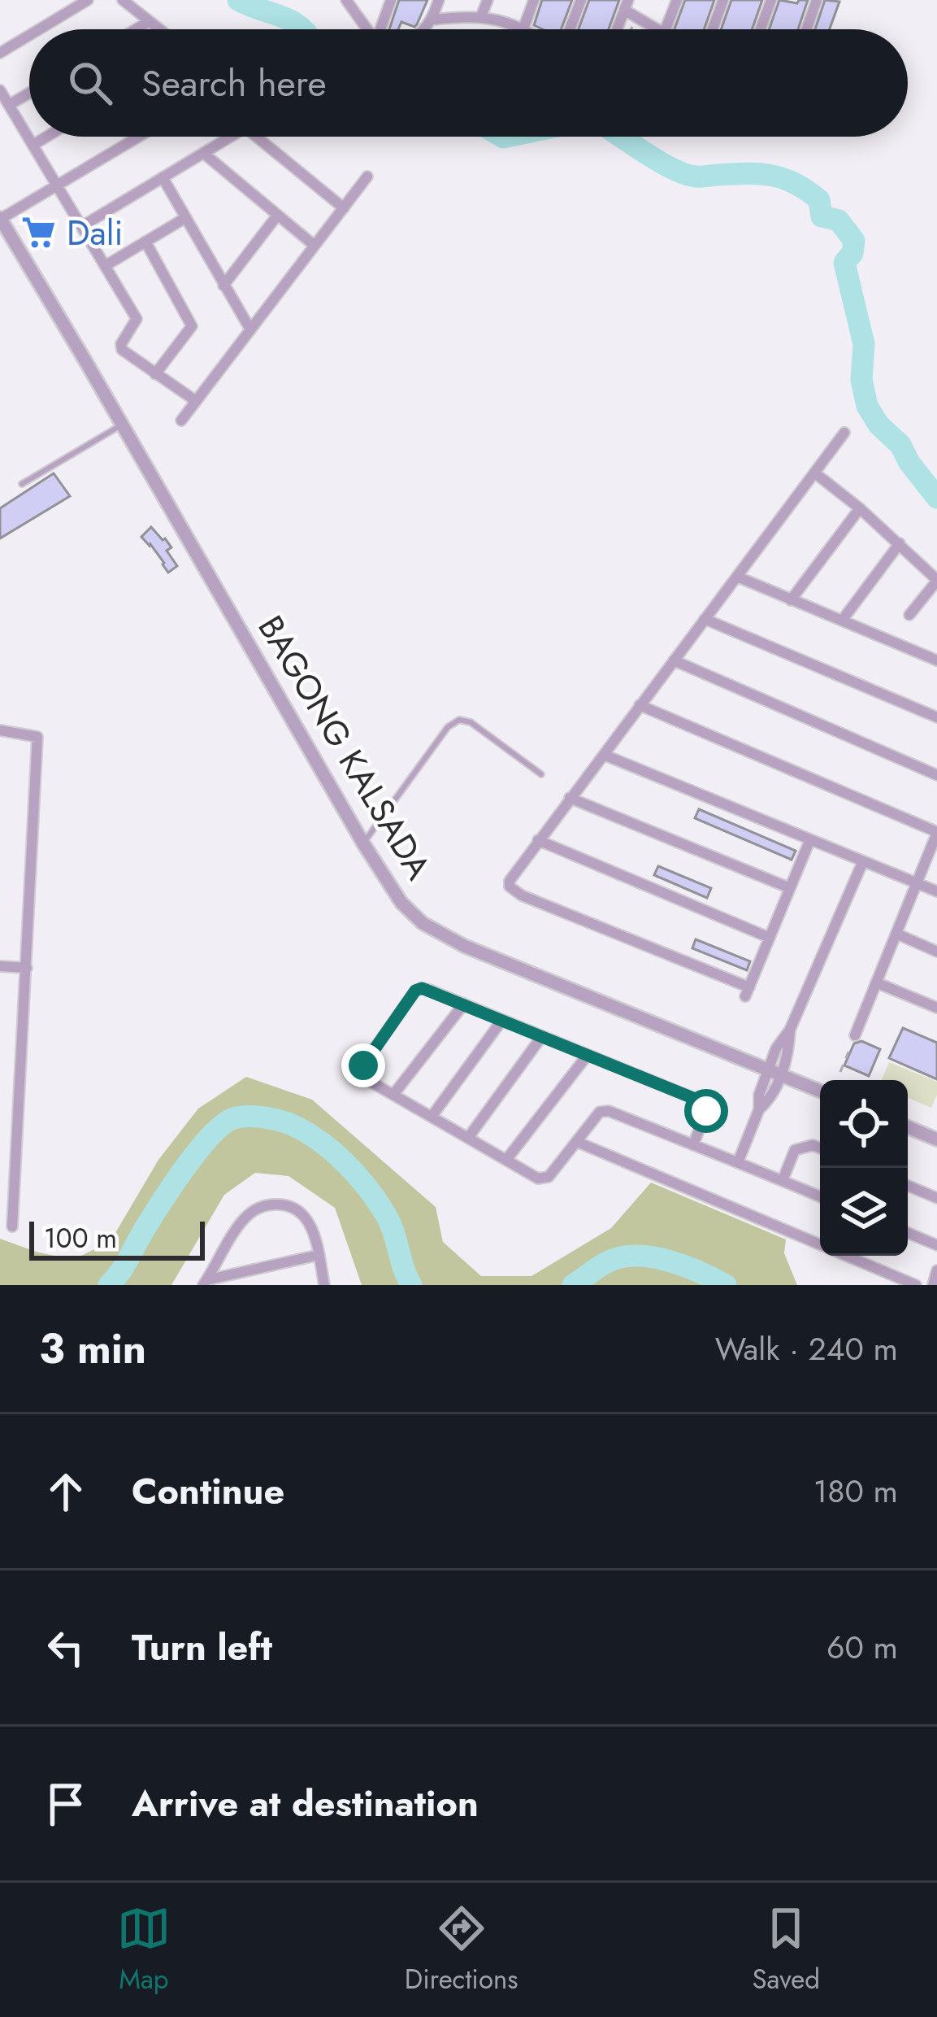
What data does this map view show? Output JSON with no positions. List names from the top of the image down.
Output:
{
  "streets": {
    "street": ["BAGONG KALSADA"]
  },
  "places": {
    "supermarket": ["Dali"]
  },
  "scale_bar": "100 m",
  "page": {
    "search": "Search here",
    "scale": "100 m",
    "heading": ["3 min", "Walk · 240 m"],
    "list": [
      ["Continue", "180 m"],
      ["Turn left", "60 m"],
      "Arrive at destination"
    ],
    "nav": ["Map", "Directions", "Saved"]
  }
}
